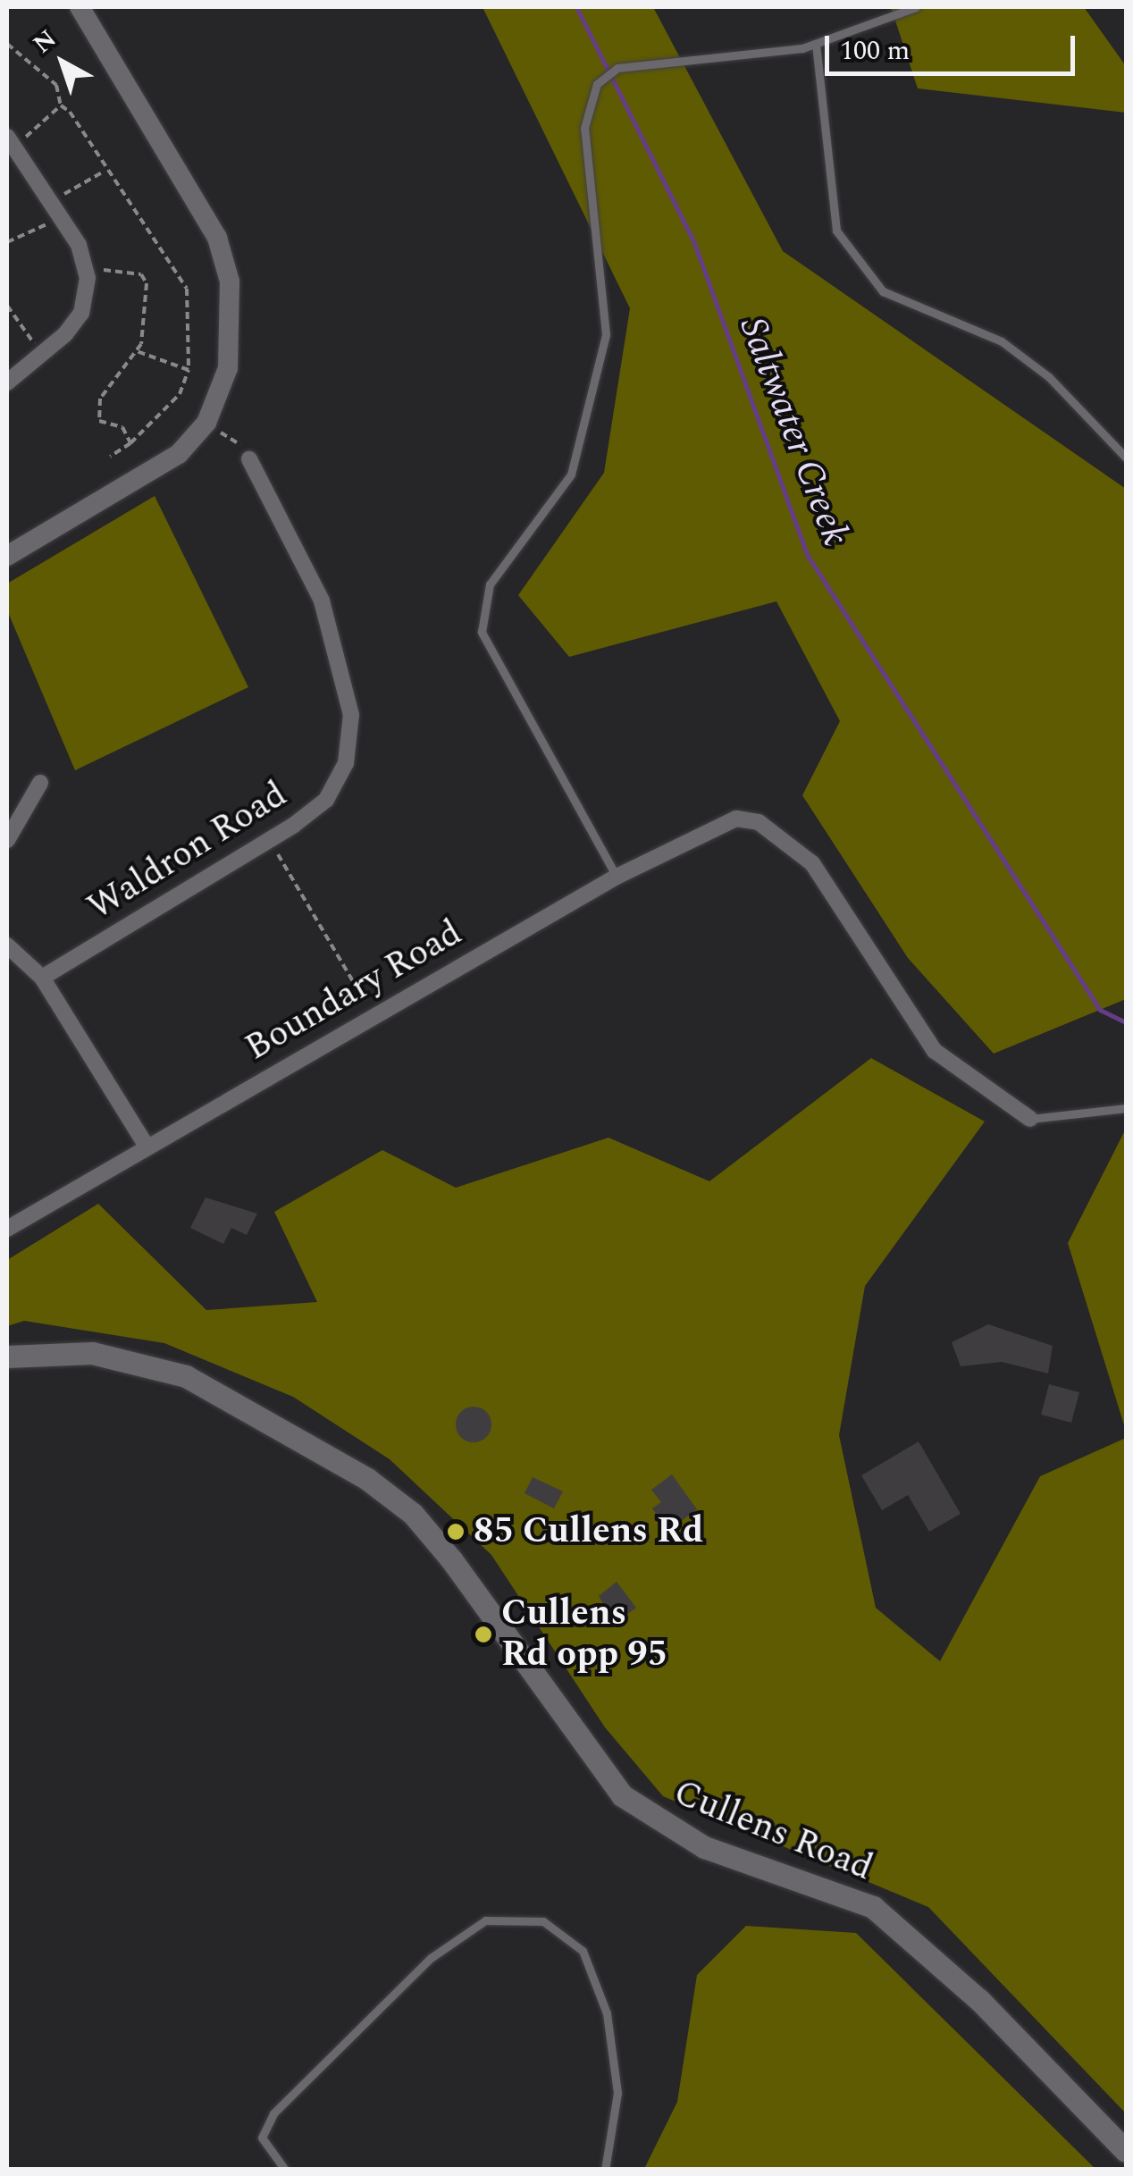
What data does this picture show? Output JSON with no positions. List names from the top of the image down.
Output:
{
  "streets": {
    "main road": ["Cullens Road"],
    "street": ["Waldron Road", "Boundary Road"]
  },
  "water": ["Saltwater Creek"],
  "places": ["85 Cullens Rd", "Cullens Rd opp 95"],
  "scale_bar": "100 m",
  "north": "top left"
}
